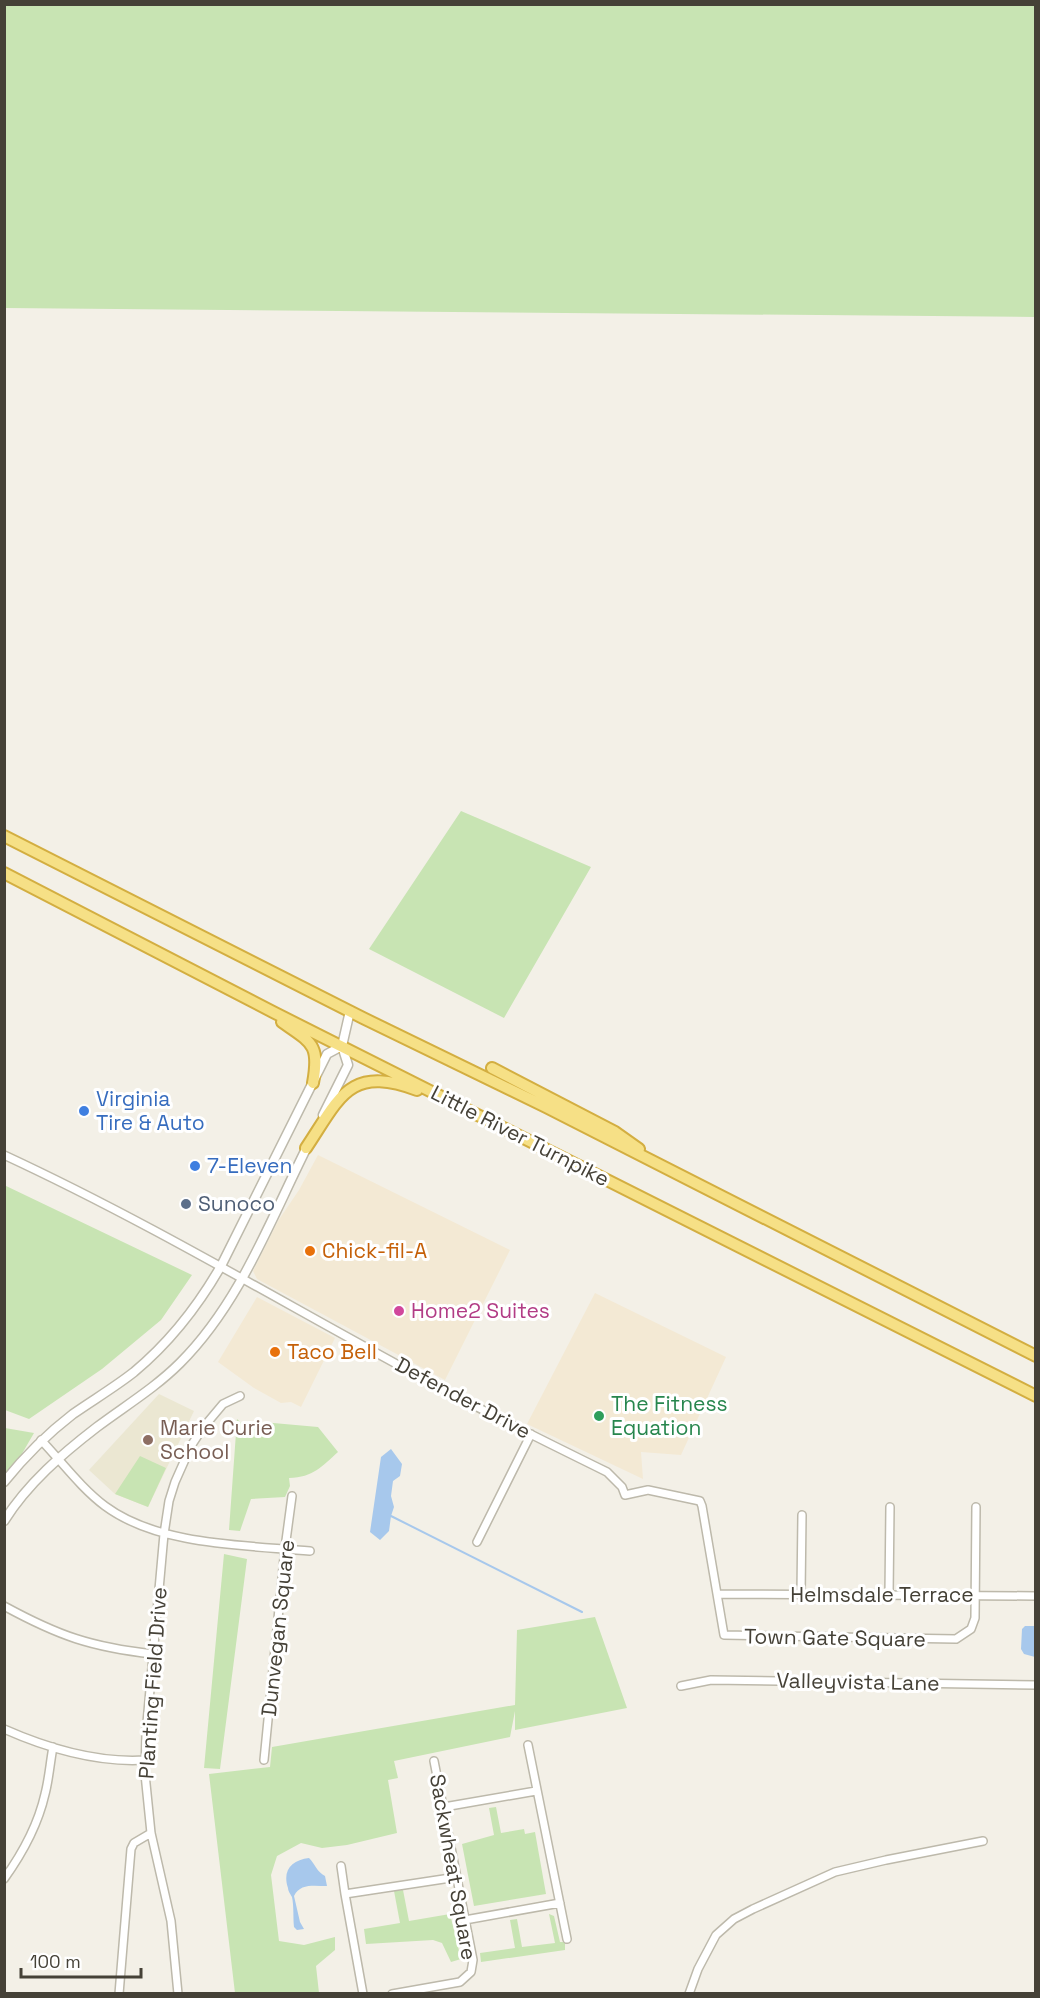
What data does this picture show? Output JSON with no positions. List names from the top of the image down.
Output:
{
  "streets": {
    "highway": ["Little River Turnpike"],
    "street": [
      "Defender Drive",
      "Helmsdale Terrace",
      "Dunvegan Square",
      "Town Gate Square",
      "Valleyvista Lane",
      "Planting Field Drive",
      "Sackwheat Square"
    ]
  },
  "crossings": [
    ["Defender Drive", "Town Gate Square"],
    ["Helmsdale Terrace", "Town Gate Square"]
  ],
  "places": [
    "Virginia Tire & Auto",
    "7-Eleven",
    "Sunoco",
    "Chick-fil-A",
    "Home2 Suites",
    "Taco Bell",
    "The Fitness Equation",
    "Marie Curie School"
  ],
  "scale_bar": "100 m"
}
